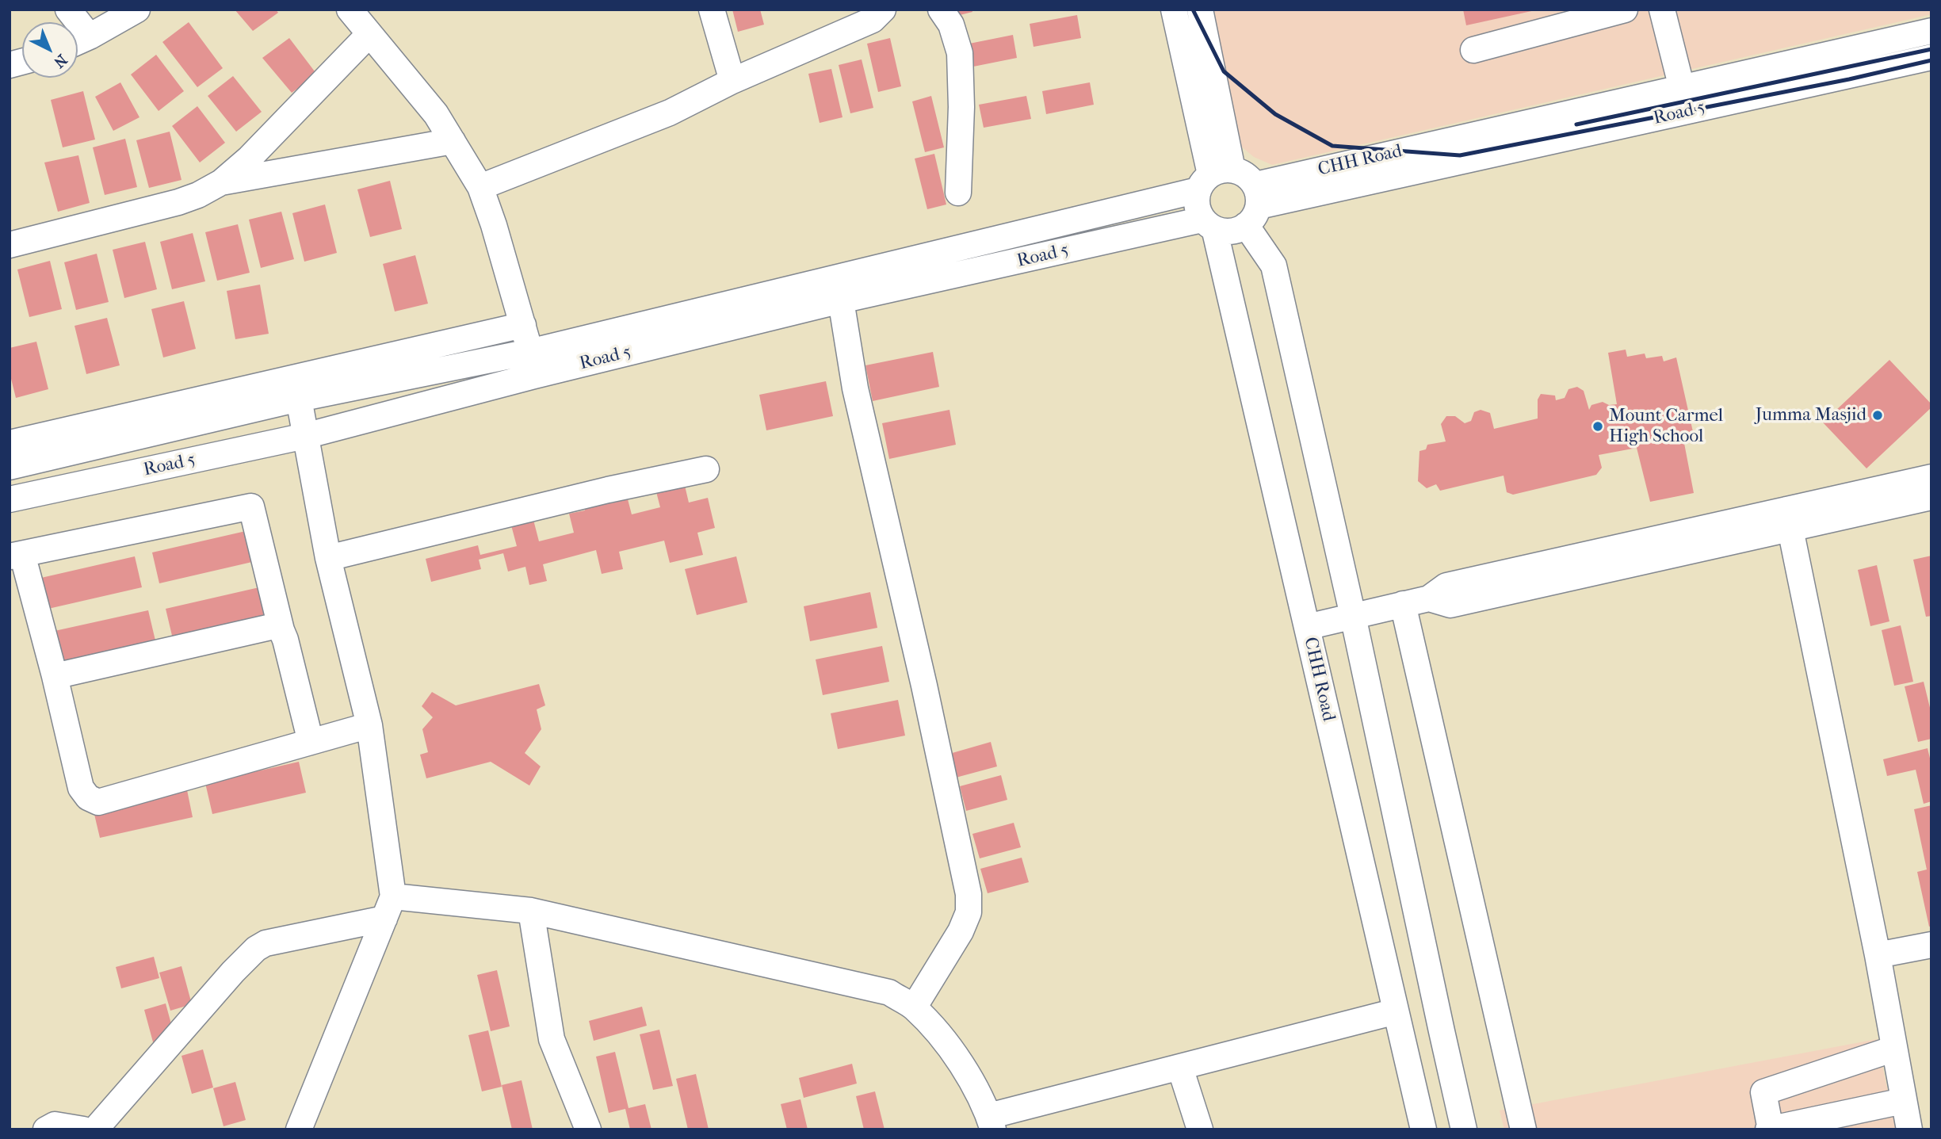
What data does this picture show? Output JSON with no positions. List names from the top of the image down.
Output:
{
  "streets": {
    "street": ["Road 5", "CHH Road"]
  },
  "crossings": [
    ["Road 5", "CHH Road"]
  ],
  "places": ["Jumma Masjid", "Mount Carmel High School"],
  "north": "bottom right"
}
